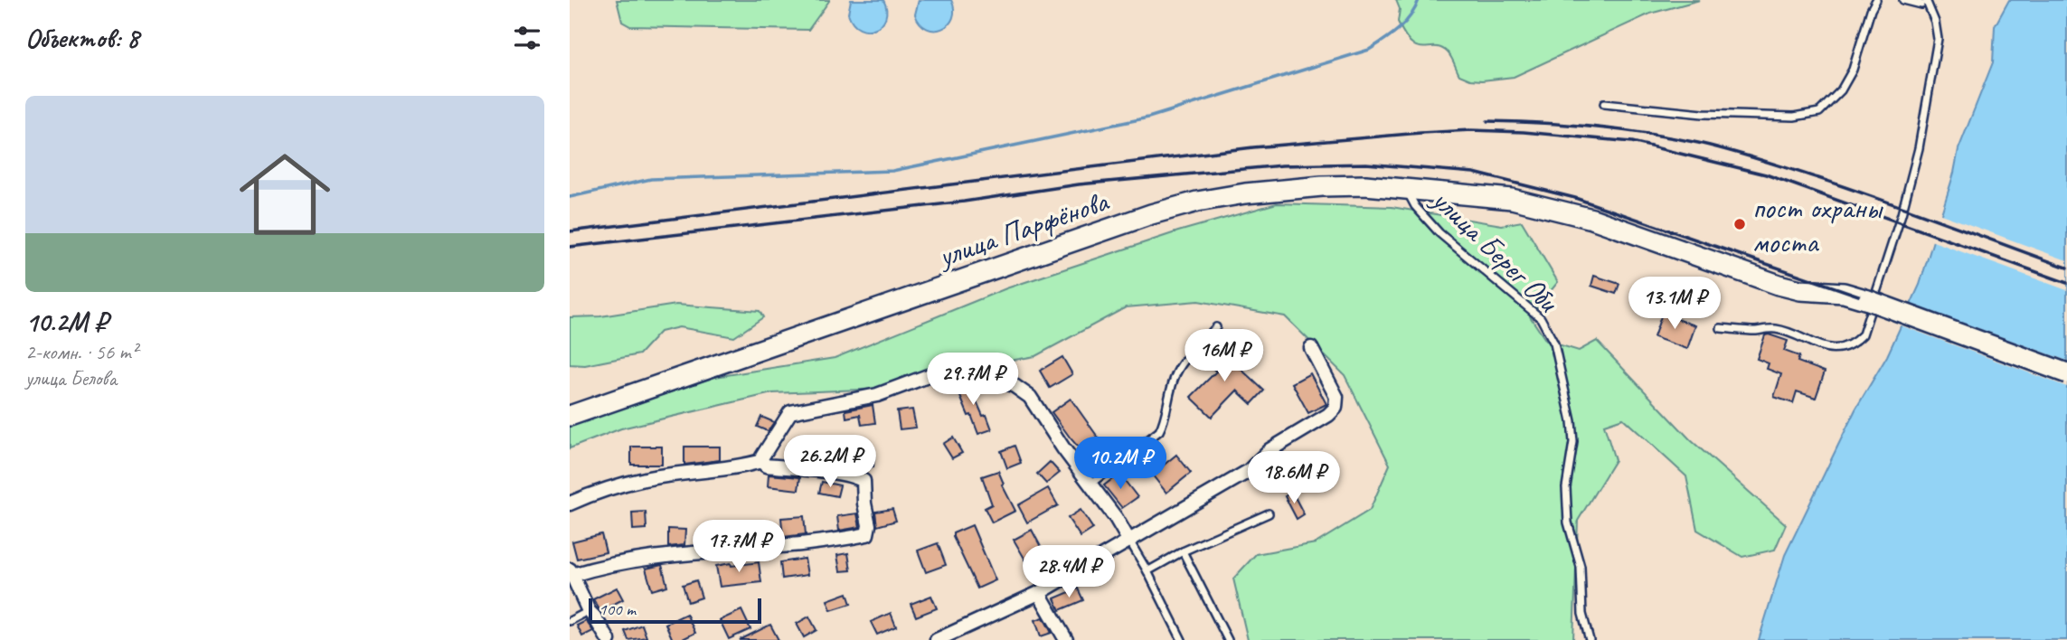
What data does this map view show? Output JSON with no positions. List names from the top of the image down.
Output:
{
  "streets": {
    "main road": ["улица Парфёнова"],
    "lane": ["улица Берег Оби"]
  },
  "crossings": [
    ["улица Парфёнова", "улица Берег Оби"]
  ],
  "places": ["пост охраны моста"],
  "scale_bar": "100 m",
  "page": {
    "heading": "Объектов: 8",
    "list": [
      {
        "name": "10.2M ₽",
        "note": "2-комн. · 56 m² · улица Белова"
      }
    ],
    "price": [
      "13.1M ₽",
      "16M ₽",
      "29.7M ₽",
      "26.2M ₽",
      "10.2M ₽",
      "18.6M ₽",
      "17.7M ₽",
      "28.4M ₽"
    ],
    "scale": "100 m"
  }
}
